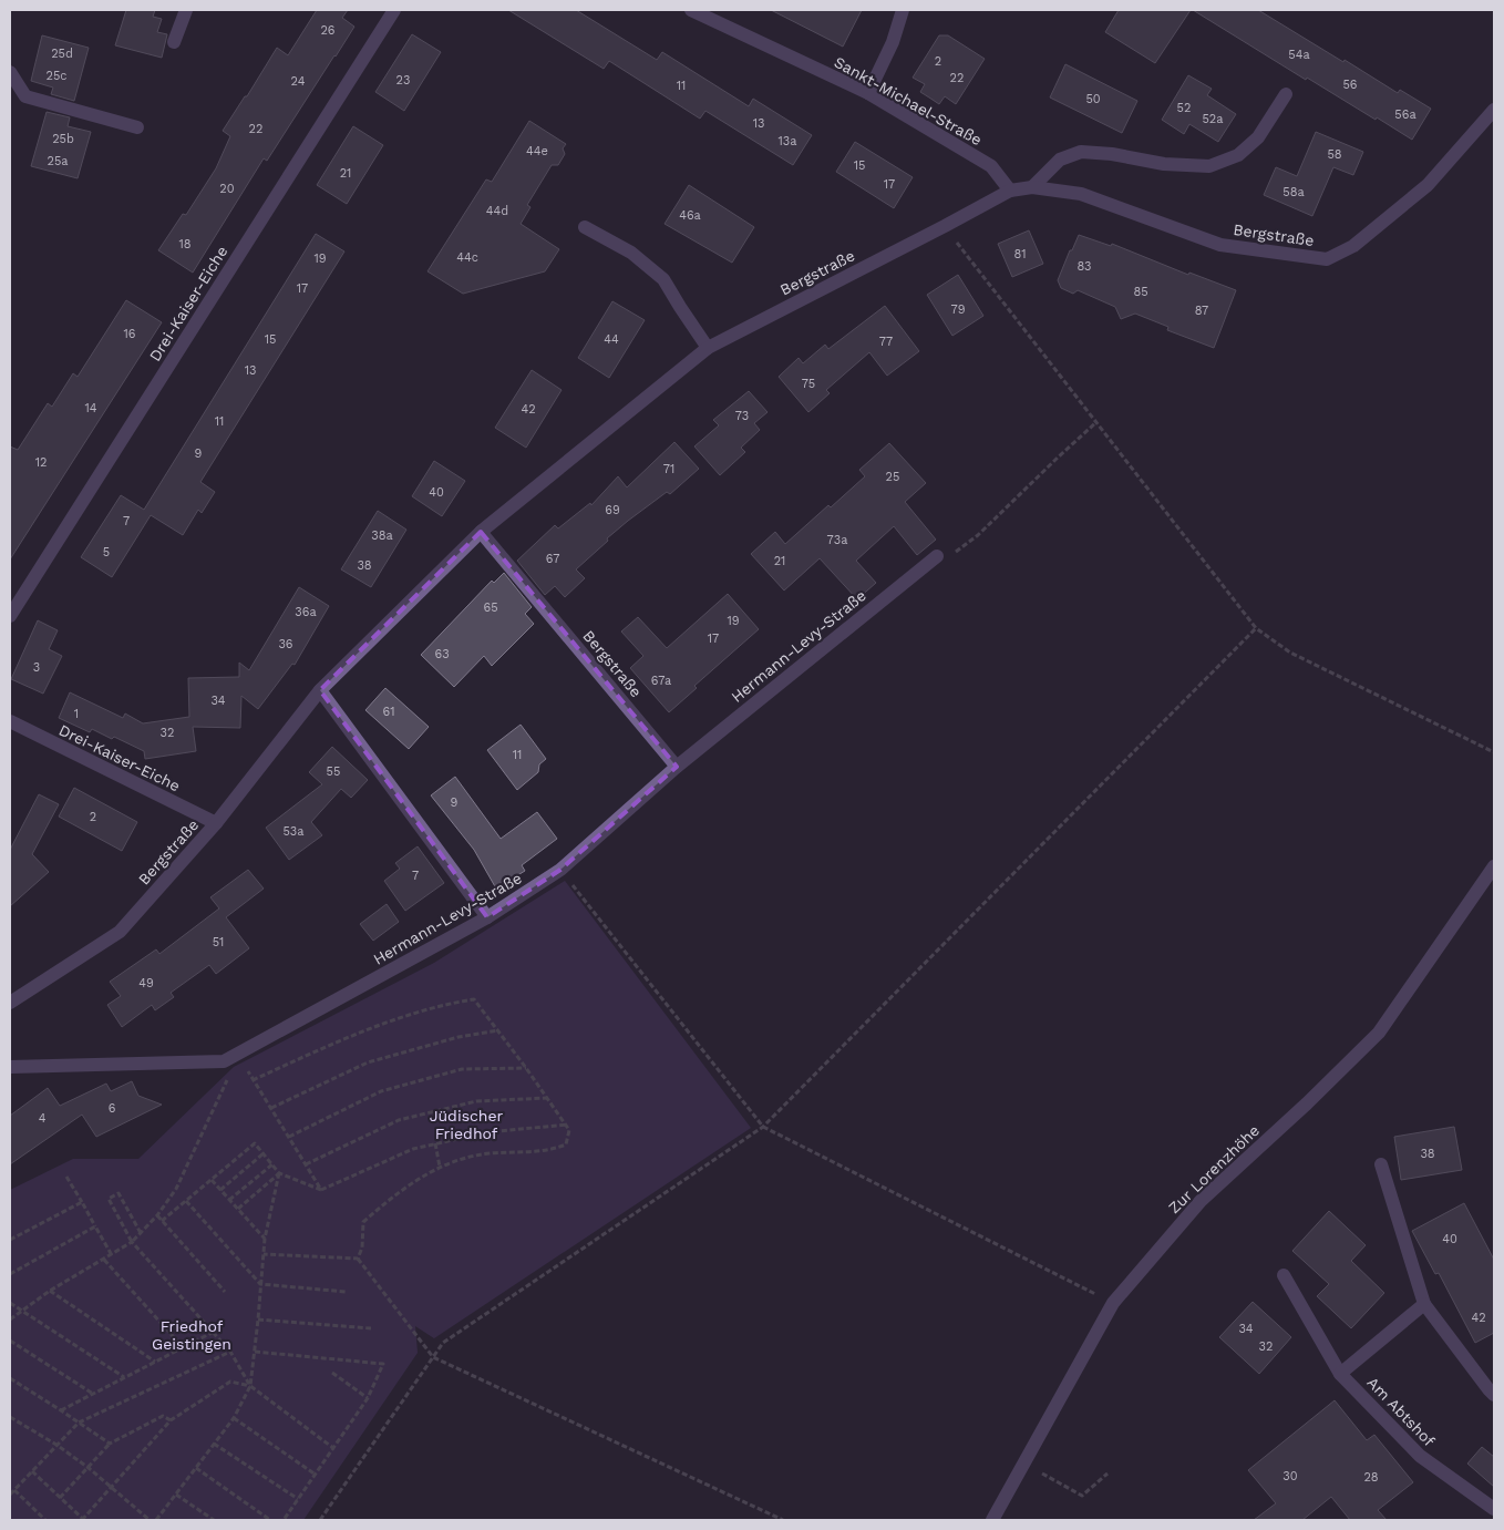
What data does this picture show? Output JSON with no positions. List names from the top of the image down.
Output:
{
  "streets": {
    "street": [
      "Sankt-Michael-Straße",
      "Bergstraße",
      "Drei-Kaiser-Eiche",
      "Hermann-Levy-Straße",
      "Zur Lorenzhöhe",
      "Am Abtshof"
    ]
  },
  "crossings": [
    ["Sankt-Michael-Straße", "Bergstraße"],
    ["Bergstraße", "Drei-Kaiser-Eiche"],
    ["Bergstraße", "Hermann-Levy-Straße"]
  ],
  "parks": ["Jüdischer Friedhof", "Friedhof Geistingen"],
  "house_numbers": [
    "26",
    "25d",
    "54a",
    "2",
    "25c",
    "22",
    "23",
    "24",
    "56",
    "11",
    "50",
    "52",
    "56a",
    "52a",
    "13",
    "22",
    "25b",
    "13a",
    "44e",
    "58",
    "25a",
    "15",
    "21",
    "17",
    "20",
    "58a",
    "44d",
    "46a",
    "18",
    "81",
    "44c",
    "19",
    "83",
    "17",
    "85",
    "79",
    "87",
    "16",
    "15",
    "44",
    "77",
    "13",
    "75",
    "14",
    "42",
    "73",
    "11",
    "9",
    "12",
    "71",
    "25",
    "40",
    "69",
    "7",
    "38a",
    "73a",
    "5",
    "67",
    "21",
    "38",
    "65",
    "36a",
    "19",
    "17",
    "36",
    "63",
    "3",
    "67a",
    "34",
    "61",
    "1",
    "32",
    "11",
    "55",
    "9",
    "2",
    "53a",
    "7",
    "51",
    "49",
    "6",
    "4",
    "38",
    "40",
    "42",
    "34",
    "32",
    "30",
    "28"
  ]
}
